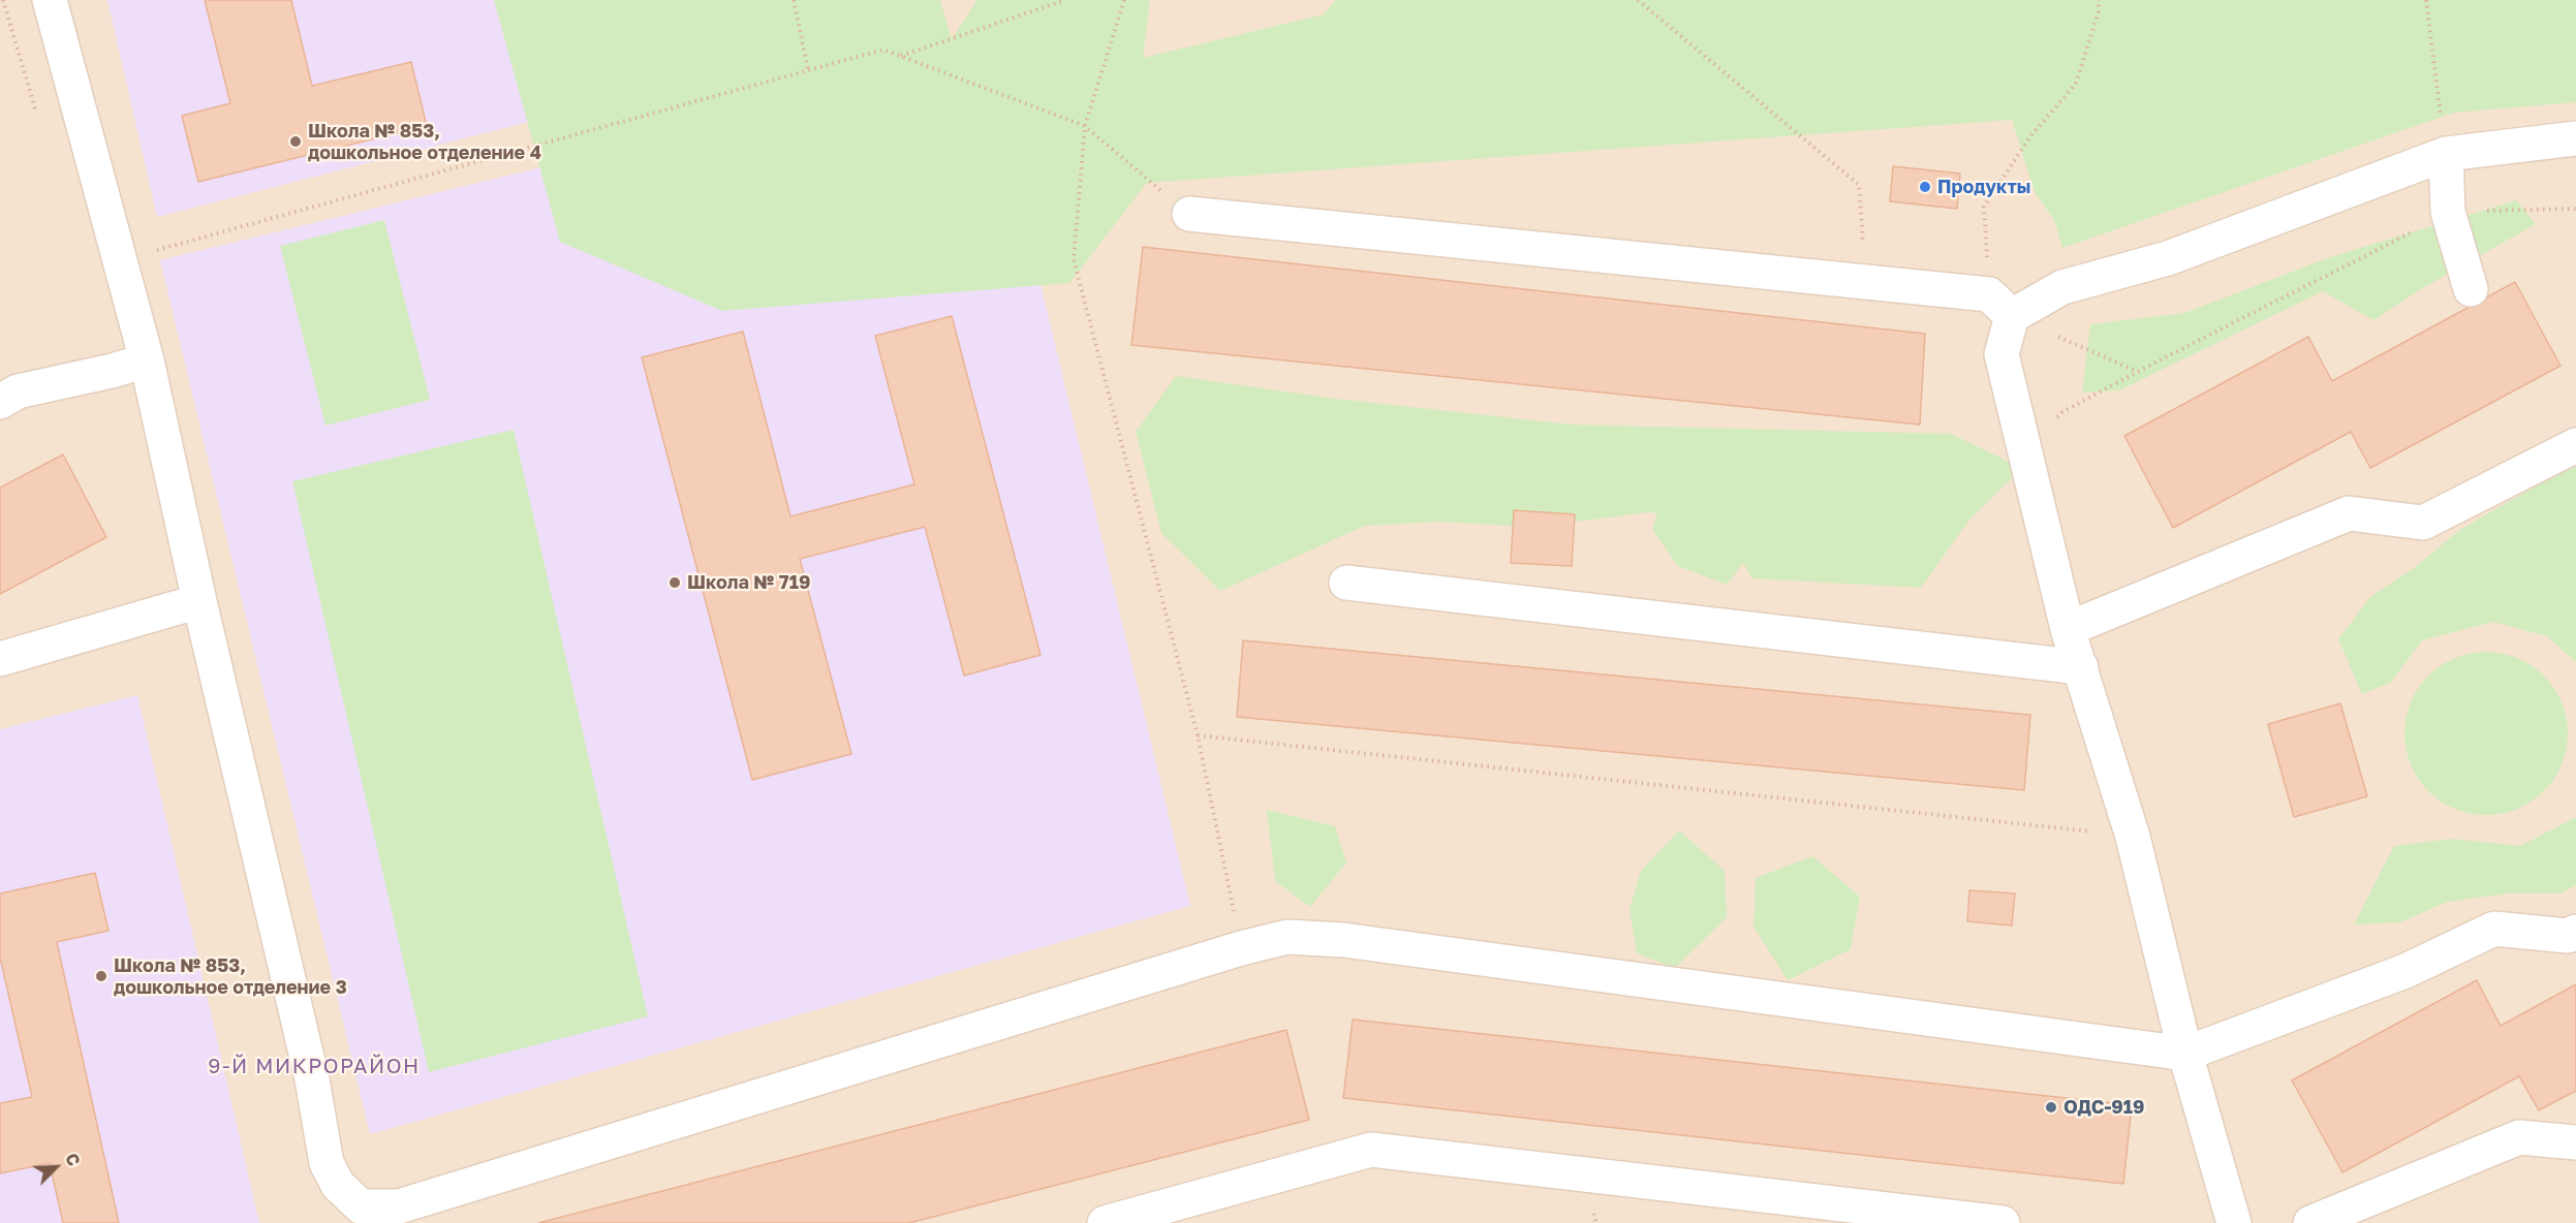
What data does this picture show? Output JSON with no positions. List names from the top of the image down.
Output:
{
  "districts": ["9-Й МИКРОРАЙОН"],
  "places": [
    "Школа № 853, дошкольное отделение 4",
    "Продукты",
    "Школа № 719",
    "Школа № 853, дошкольное отделение 3",
    "ОДС-919"
  ],
  "north": "top right"
}
